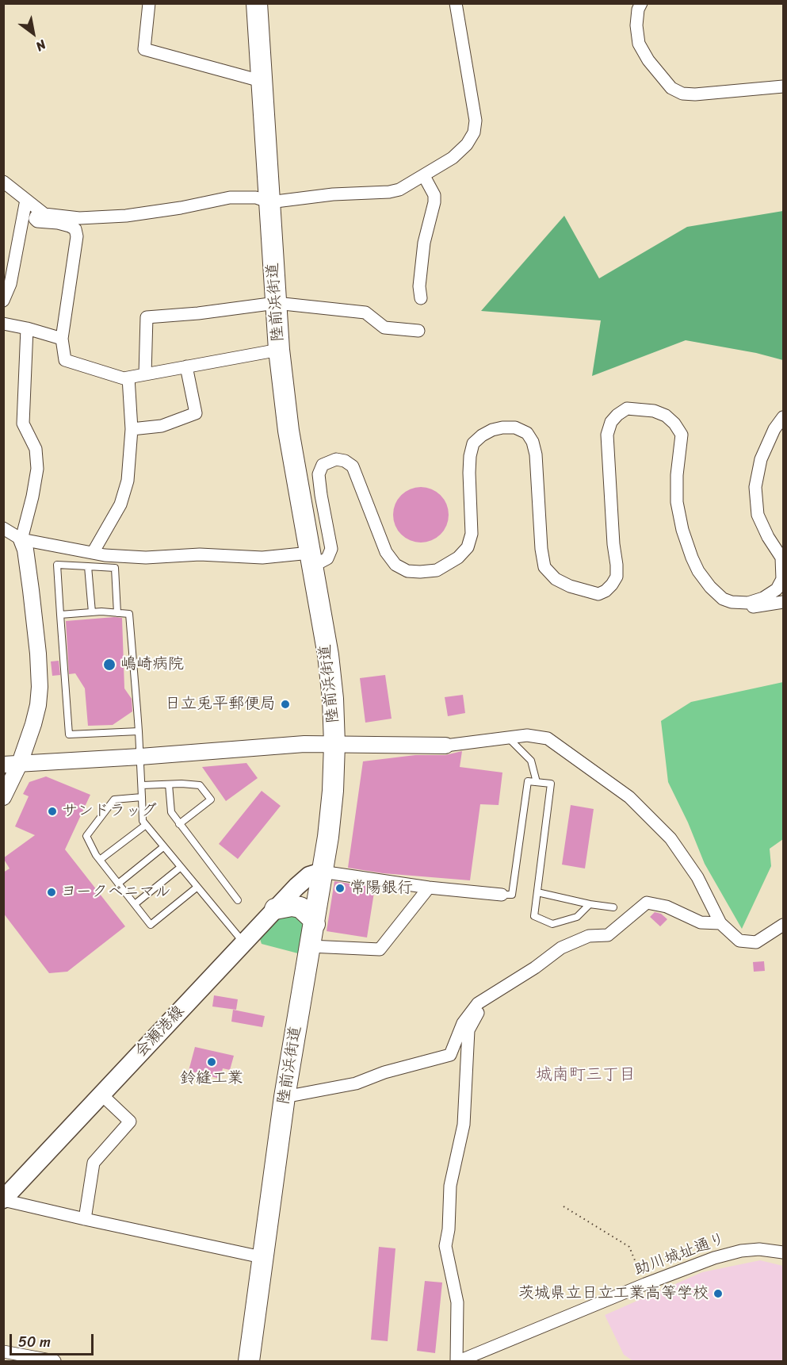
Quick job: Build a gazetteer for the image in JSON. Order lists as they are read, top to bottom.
{
  "streets": {
    "highway": ["陸前浜街道"],
    "main road": ["会瀬港線"],
    "street": ["助川城址通り"]
  },
  "crossings": [
    ["陸前浜街道", "会瀬港線"]
  ],
  "districts": ["城南町三丁目"],
  "places": [
    "嶋崎病院",
    "日立兎平郵便局",
    "サンドラッグ",
    "常陽銀行",
    "ヨークベニマル",
    "鈴縫工業",
    "茨城県立日立工業高等学校"
  ],
  "scale_bar": "50 m",
  "north": "bottom right"
}
